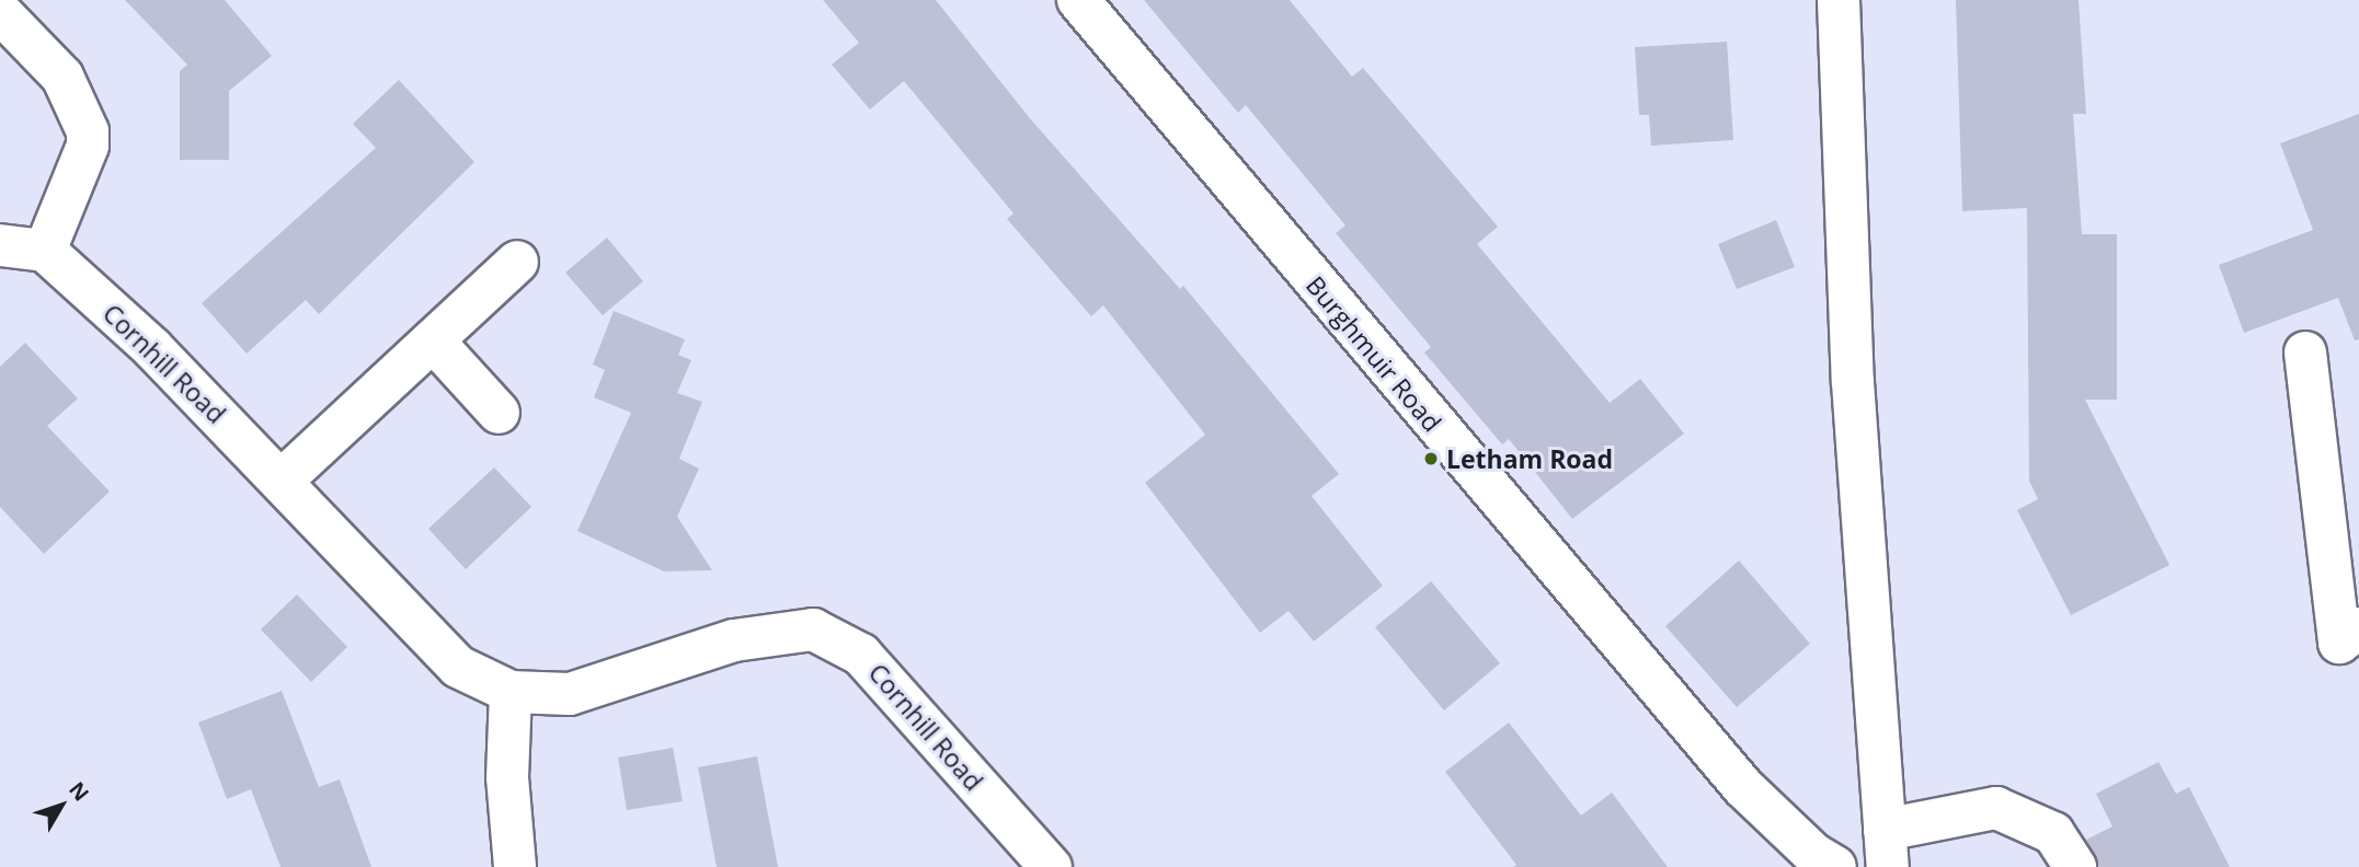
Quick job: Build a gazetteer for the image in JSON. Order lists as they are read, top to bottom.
{
  "streets": {
    "street": ["Burghmuir Road", "Cornhill Road"]
  },
  "places": ["Letham Road"],
  "north": "top right"
}
